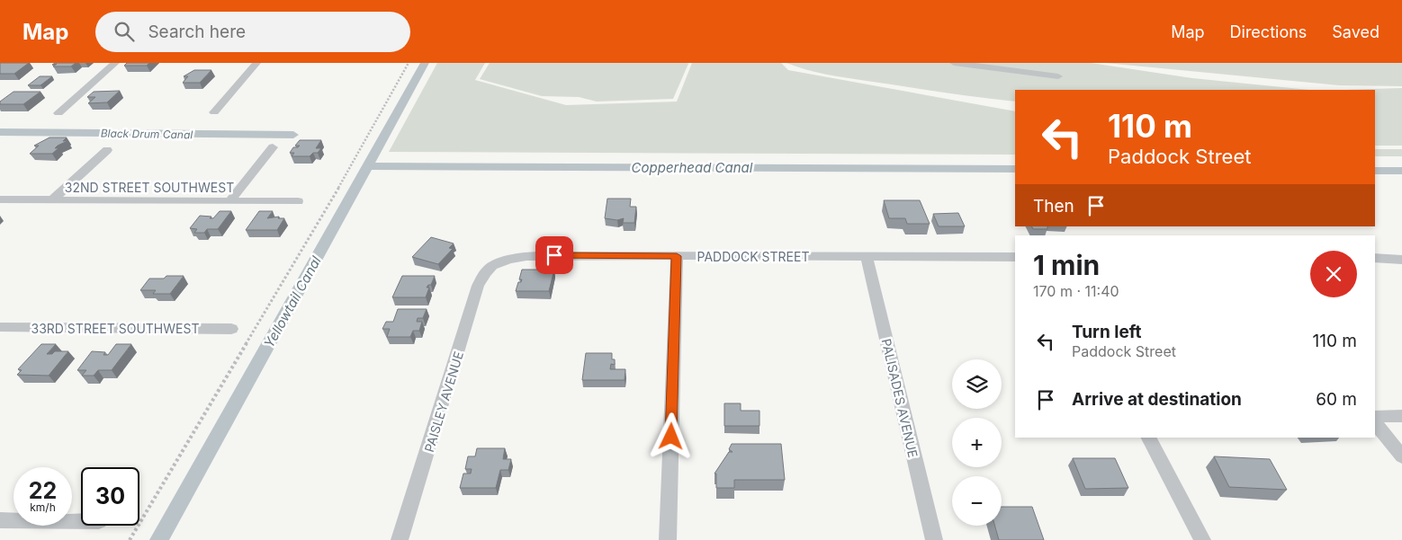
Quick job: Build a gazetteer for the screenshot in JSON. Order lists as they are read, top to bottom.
{
  "streets": {
    "street": [
      "32ND STREET SOUTHWEST",
      "PADDOCK STREET",
      "33RD STREET SOUTHWEST",
      "PALISADES AVENUE",
      "PAISLEY AVENUE"
    ]
  },
  "crossings": [
    ["PADDOCK STREET", "PALISADES AVENUE"],
    ["PADDOCK STREET", "PAISLEY AVENUE"]
  ],
  "water": ["Black Drum Canal", "Copperhead Canal", "Yellowtail Canal"],
  "page": {
    "header": "Map",
    "search": "Search here",
    "nav": ["Map", "Directions", "Saved"],
    "turn": ["110 m", "Paddock Street"],
    "then": "Then",
    "heading": ["1 min", "170 m · 11:40"],
    "list": [
      {
        "name": "Turn left",
        "note": "Paddock Street",
        "value": "110 m"
      },
      {
        "name": "Arrive at destination",
        "value": "60 m"
      }
    ],
    "map_buttons": ["+", "−"],
    "speed": "22 km/h",
    "limit": "30"
  }
}
